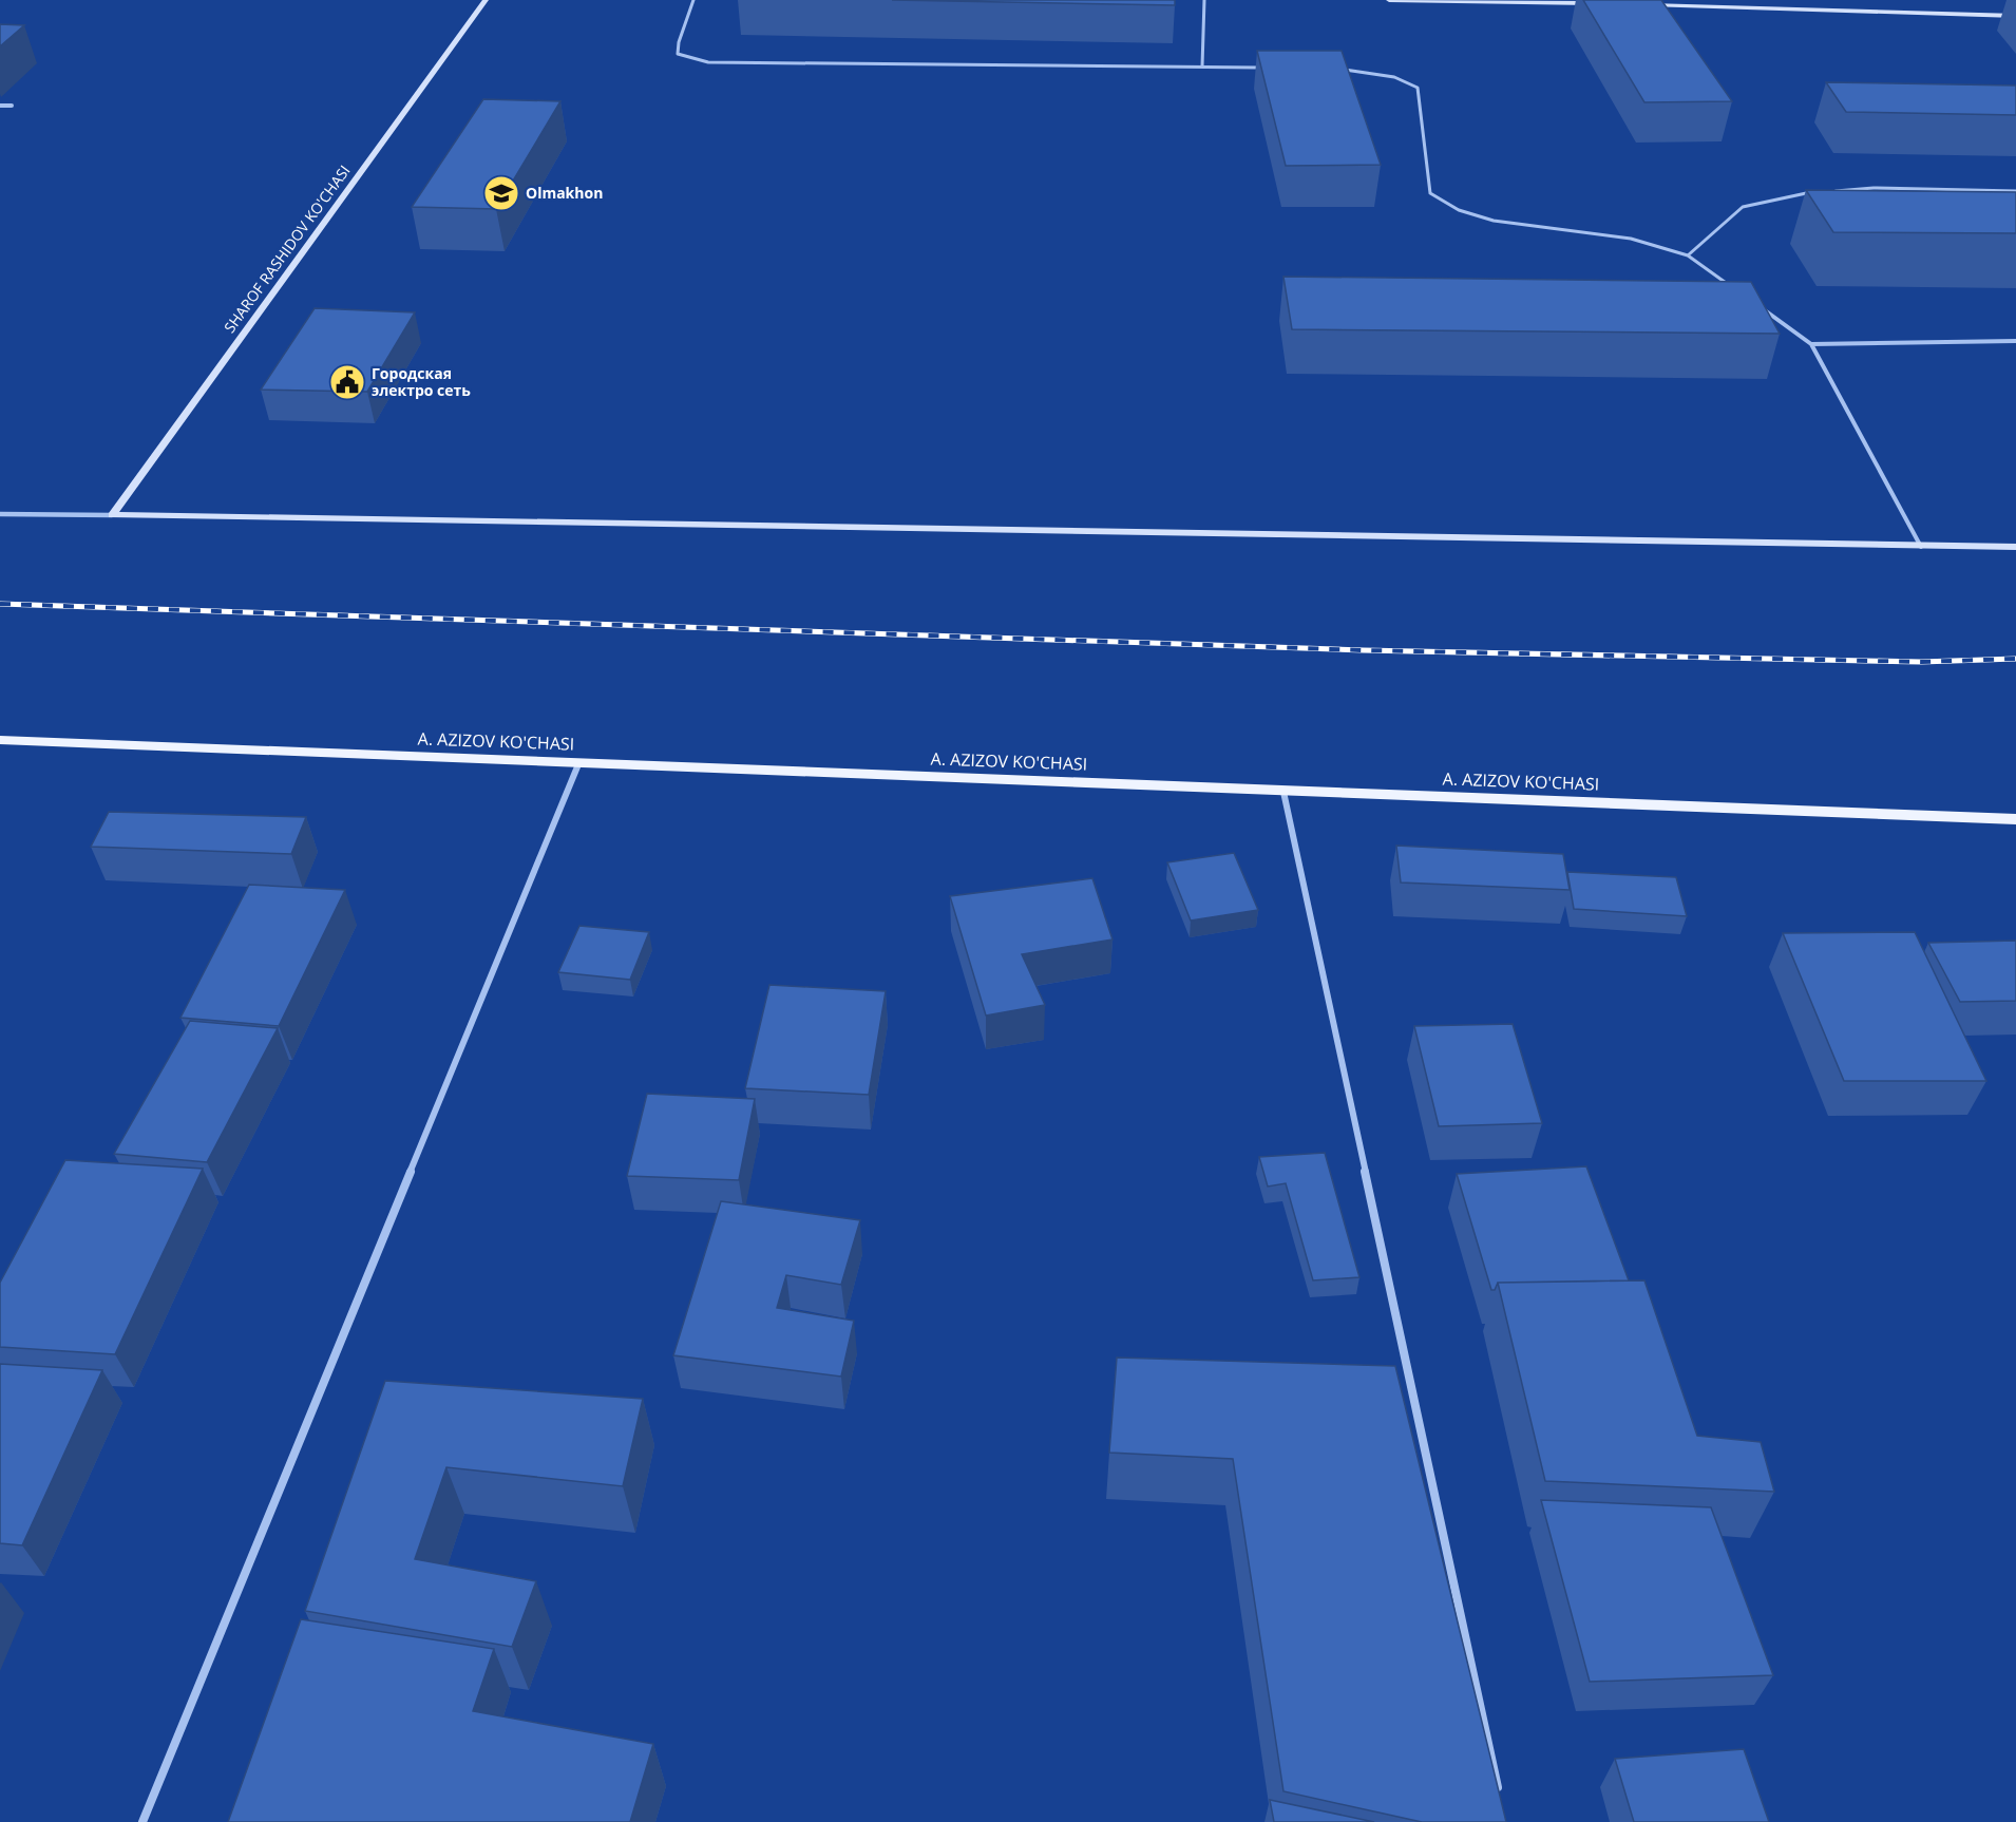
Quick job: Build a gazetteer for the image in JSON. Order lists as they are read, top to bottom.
{
  "streets": {
    "main road": ["A. AZIZOV KO'CHASI"],
    "street": ["SHAROF RASHIDOV KO'CHASI"]
  },
  "places": {
    "school or university": ["Olmakhon"],
    "public building": ["Городская электро сеть"]
  }
}
